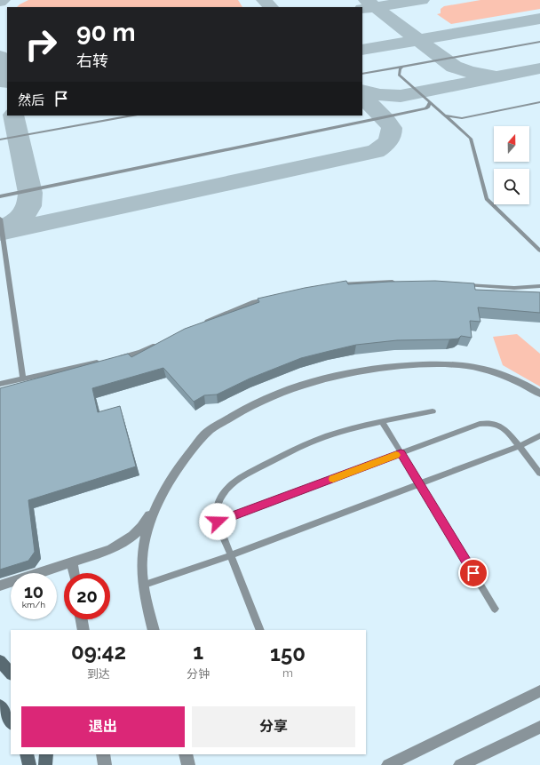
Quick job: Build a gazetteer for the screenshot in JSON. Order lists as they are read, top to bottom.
{
  "north": "top",
  "page": {
    "turn": ["90 m", "右转"],
    "then": "然后",
    "speed": "10 km/h",
    "limit": "20",
    "eta": [
      "09:42",
      "到达",
      "1",
      "分钟",
      "150",
      "m"
    ],
    "buttons": ["退出", "分享"]
  }
}
